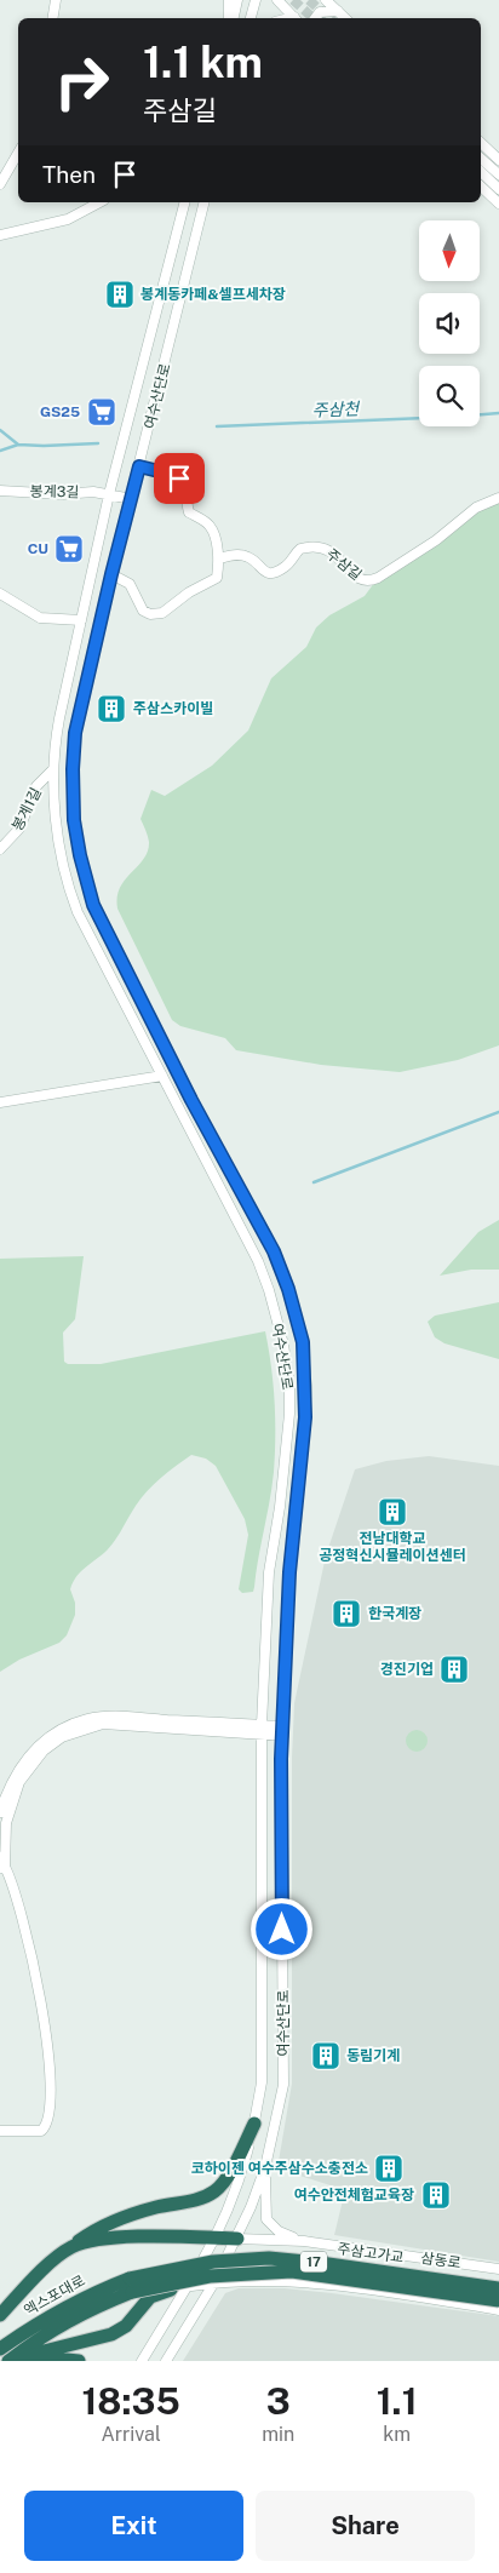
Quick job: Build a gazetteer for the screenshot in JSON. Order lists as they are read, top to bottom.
{
  "streets": {
    "highway": ["주삼고가교", "17", "엑스포대로"],
    "street": [
      "여수산단로",
      "봉계3길",
      "주삼길",
      "봉계1길",
      "삼동로"
    ]
  },
  "crossings": [
    ["여수산단로", "봉계3길"],
    ["여수산단로", "봉계1길"],
    ["여수산단로", "삼동로"],
    ["주삼고가교", "엑스포대로"]
  ],
  "water": ["주삼천"],
  "places": {
    "building": [
      "봉계동카페&셀프세차장",
      "주삼스카이빌",
      "전남대학교 공정혁신시뮬레이션센터",
      "한국계장",
      "경진기업",
      "동림기계",
      "코하이젠 여수주삼수소충전소",
      "여수안전체험교육장"
    ],
    "supermarket": ["GS25", "CU"]
  },
  "north": "bottom",
  "page": {
    "turn": ["1.1 km", "주삼길"],
    "then": "Then",
    "eta": [
      "18:35",
      "Arrival",
      "3",
      "min",
      "1.1",
      "km"
    ],
    "buttons": ["Exit", "Share"]
  }
}
